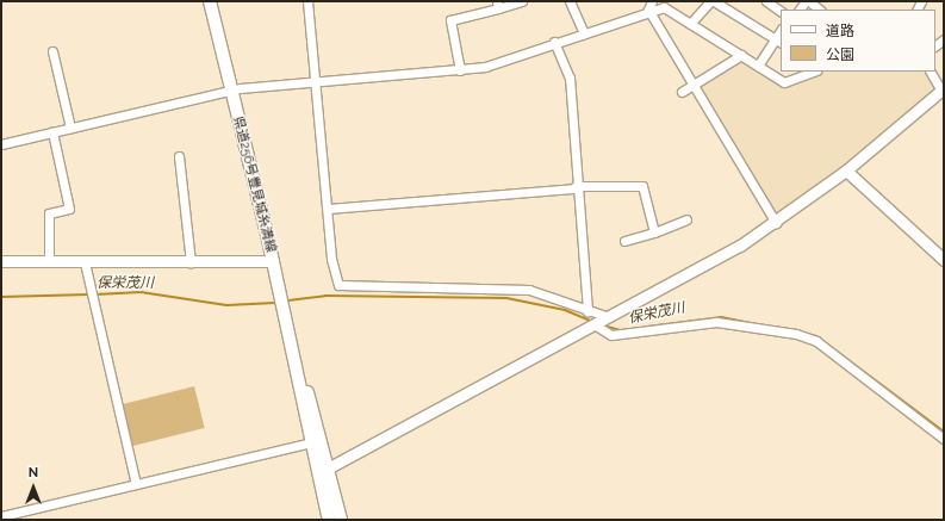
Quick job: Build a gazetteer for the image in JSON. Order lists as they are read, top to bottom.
{
  "streets": {
    "main road": ["県道256号豊見城糸満線"]
  },
  "water": ["保栄茂川"],
  "legend": ["道路", "公園"],
  "north": "top"
}
